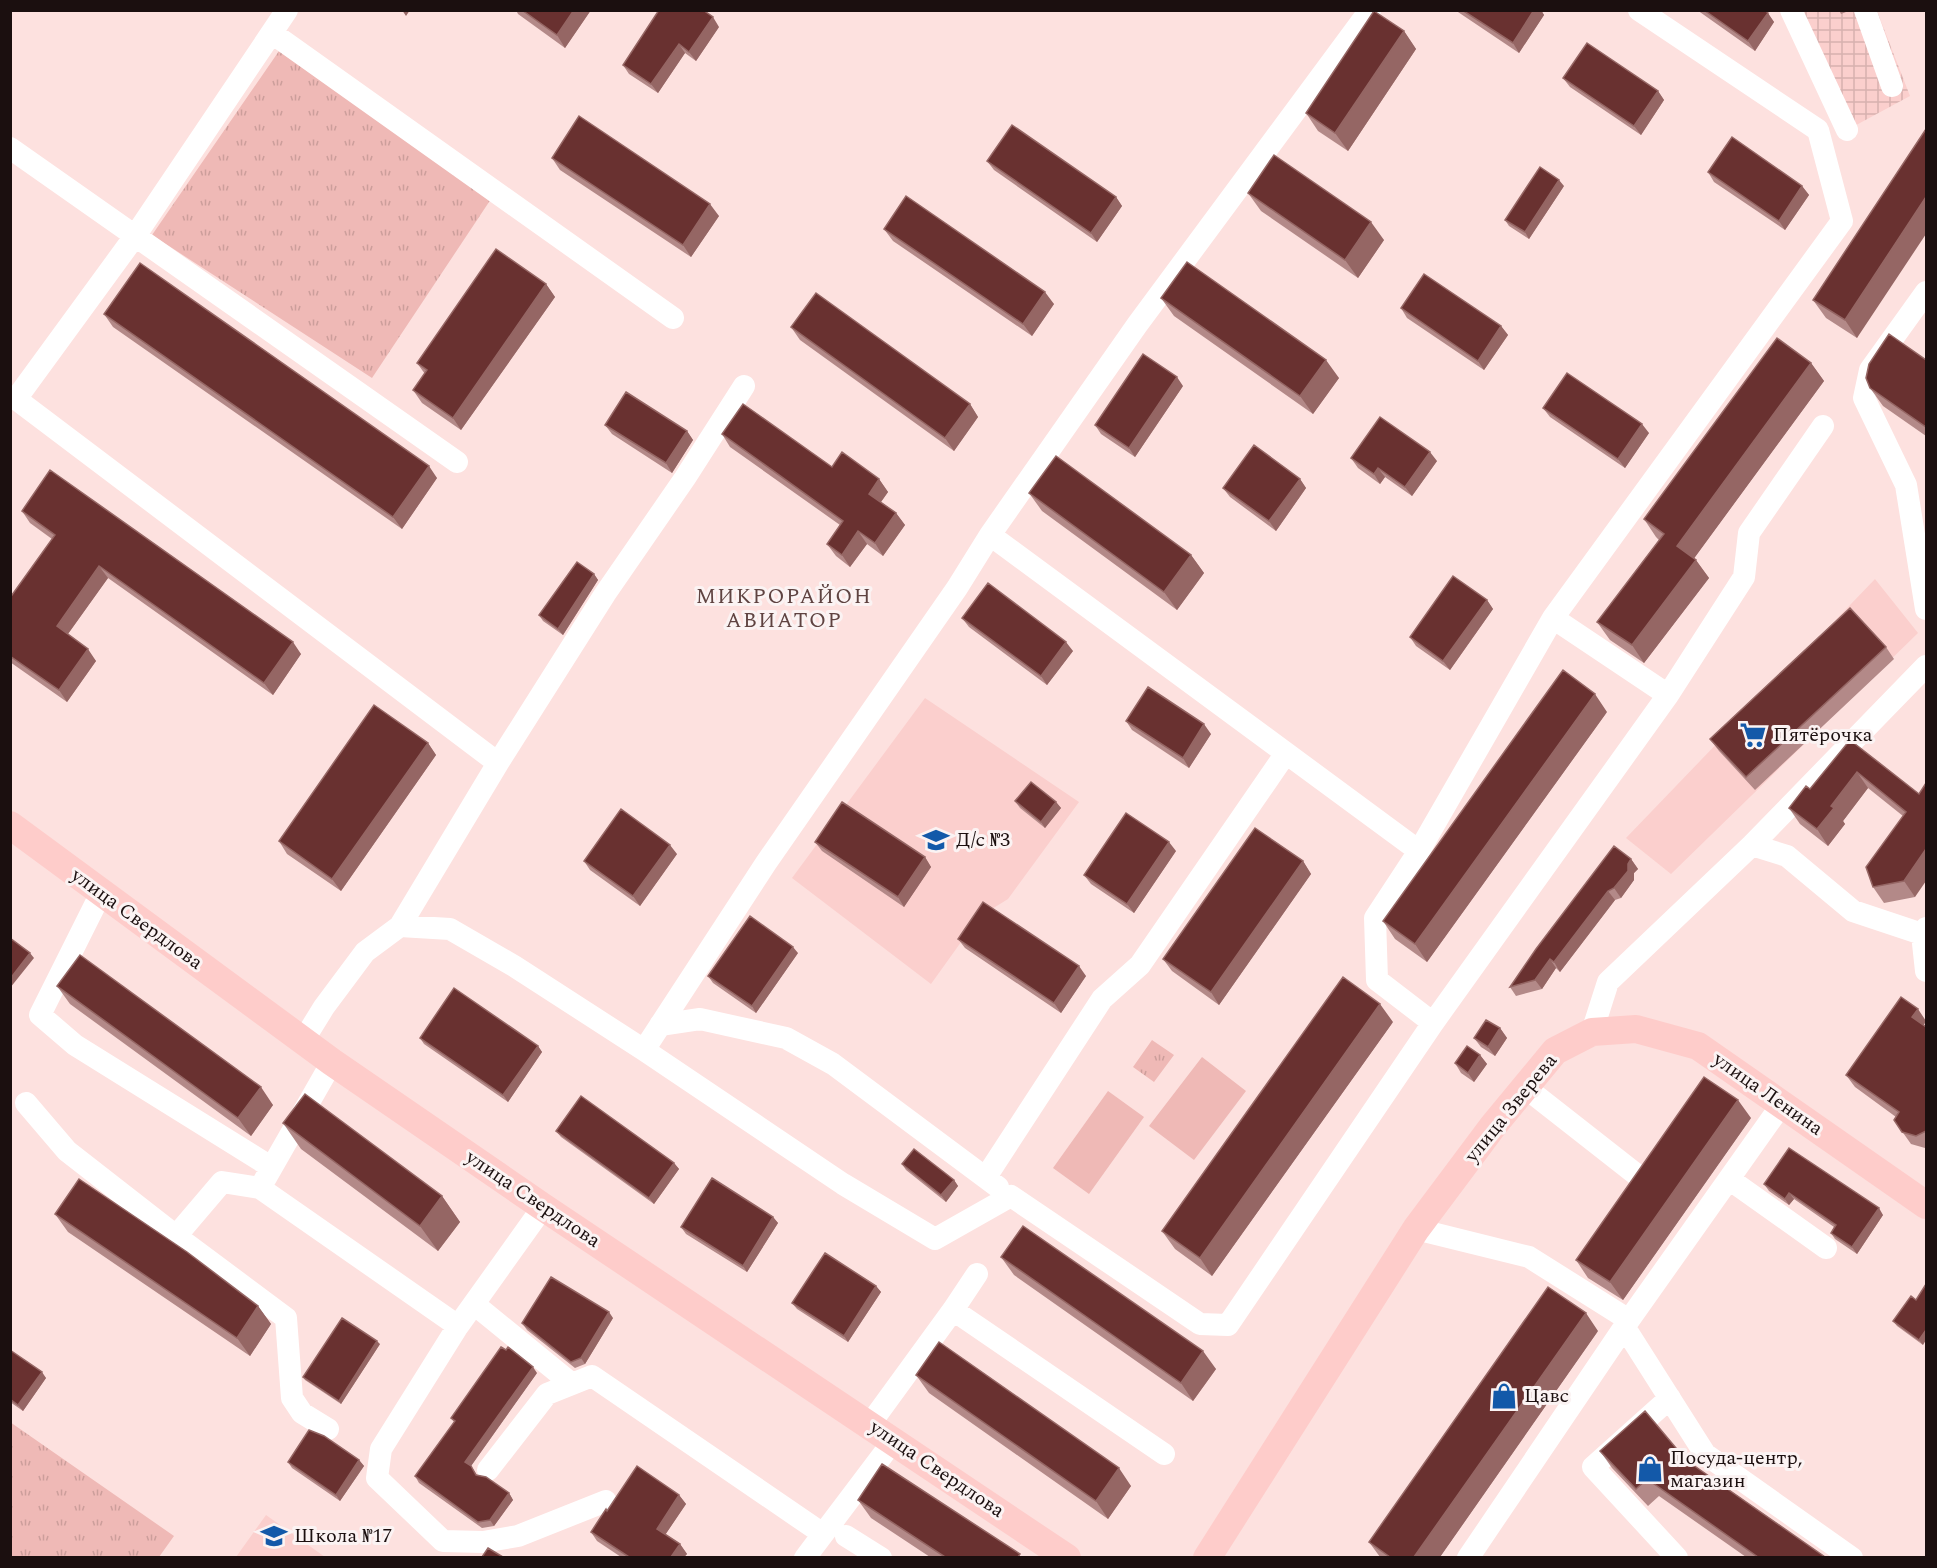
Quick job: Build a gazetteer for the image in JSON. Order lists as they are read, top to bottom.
{
  "streets": {
    "main road": ["улица Свердлова", "улица Ленина", "улица Зверева"]
  },
  "crossings": [
    ["улица Ленина", "улица Зверева"]
  ],
  "districts": ["МИКРОРАЙОН АВИАТОР"],
  "places": {
    "supermarket": ["Пятёрочка"],
    "school or university": ["Д/с №3", "Школа №17"],
    "shop": ["Цавс", "Посуда-центр, магазин"]
  }
}
